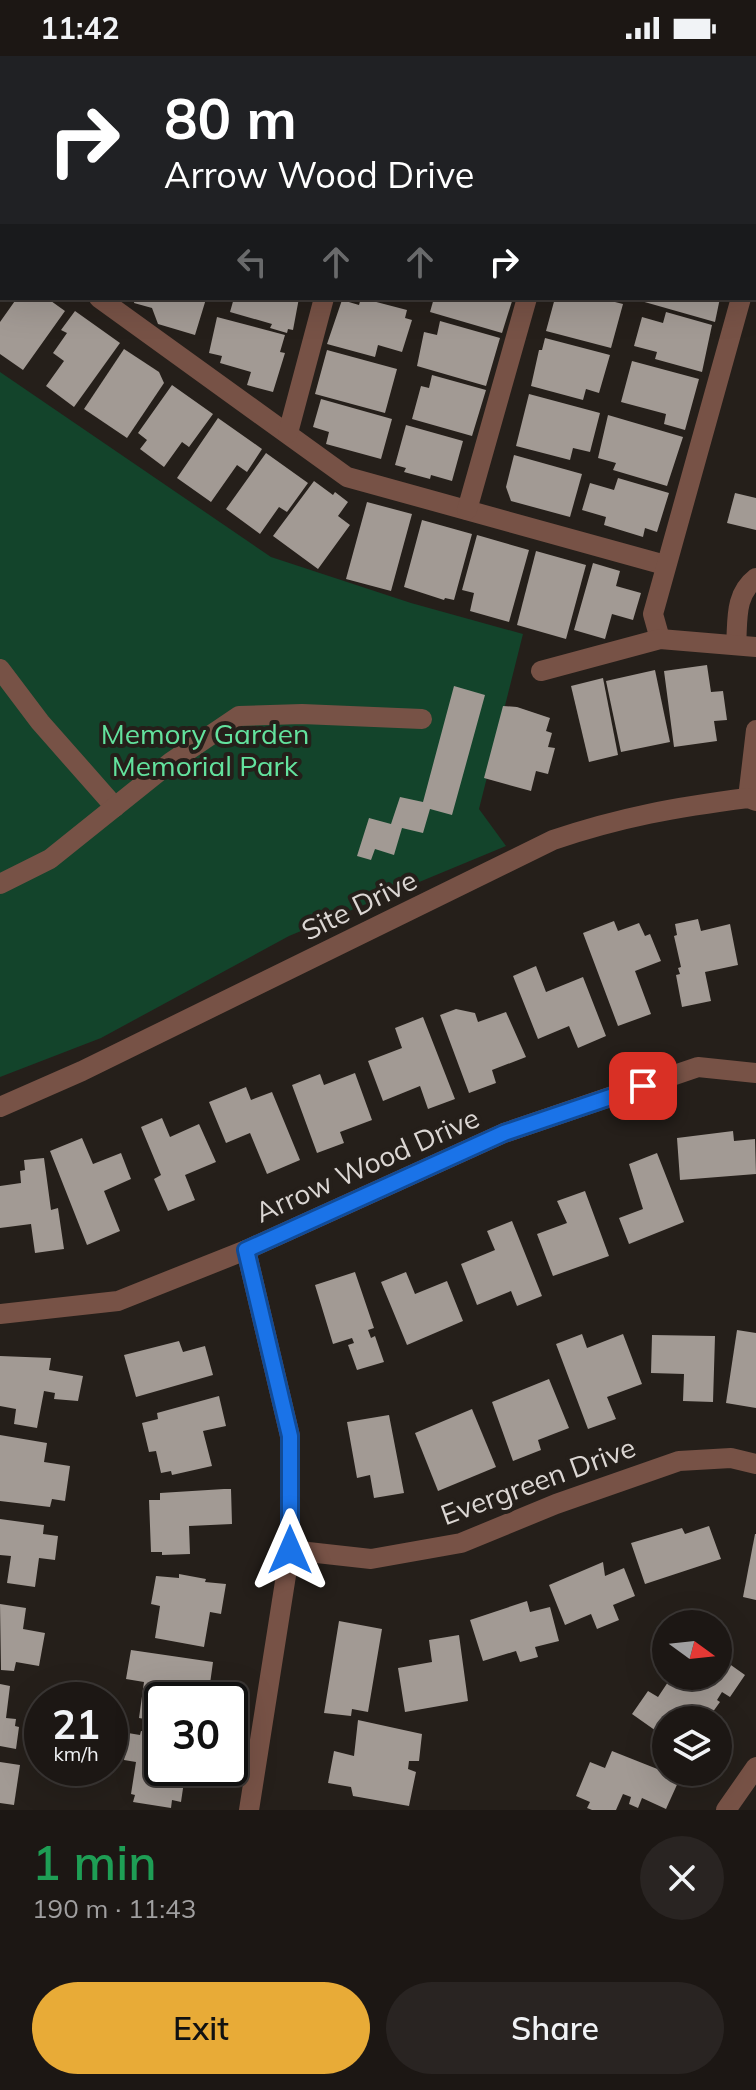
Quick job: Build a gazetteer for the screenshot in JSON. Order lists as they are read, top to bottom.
{
  "streets": {
    "street": ["Site Drive", "Arrow Wood Drive", "Evergreen Drive"]
  },
  "parks": ["Memory Garden Memorial Park"],
  "north": "right",
  "page": {
    "status": "11:42",
    "turn": ["80 m", "Arrow Wood Drive"],
    "speed": "21 km/h",
    "limit": "30",
    "heading": ["1 min", "190 m · 11:43"],
    "buttons": ["Exit", "Share"]
  }
}
